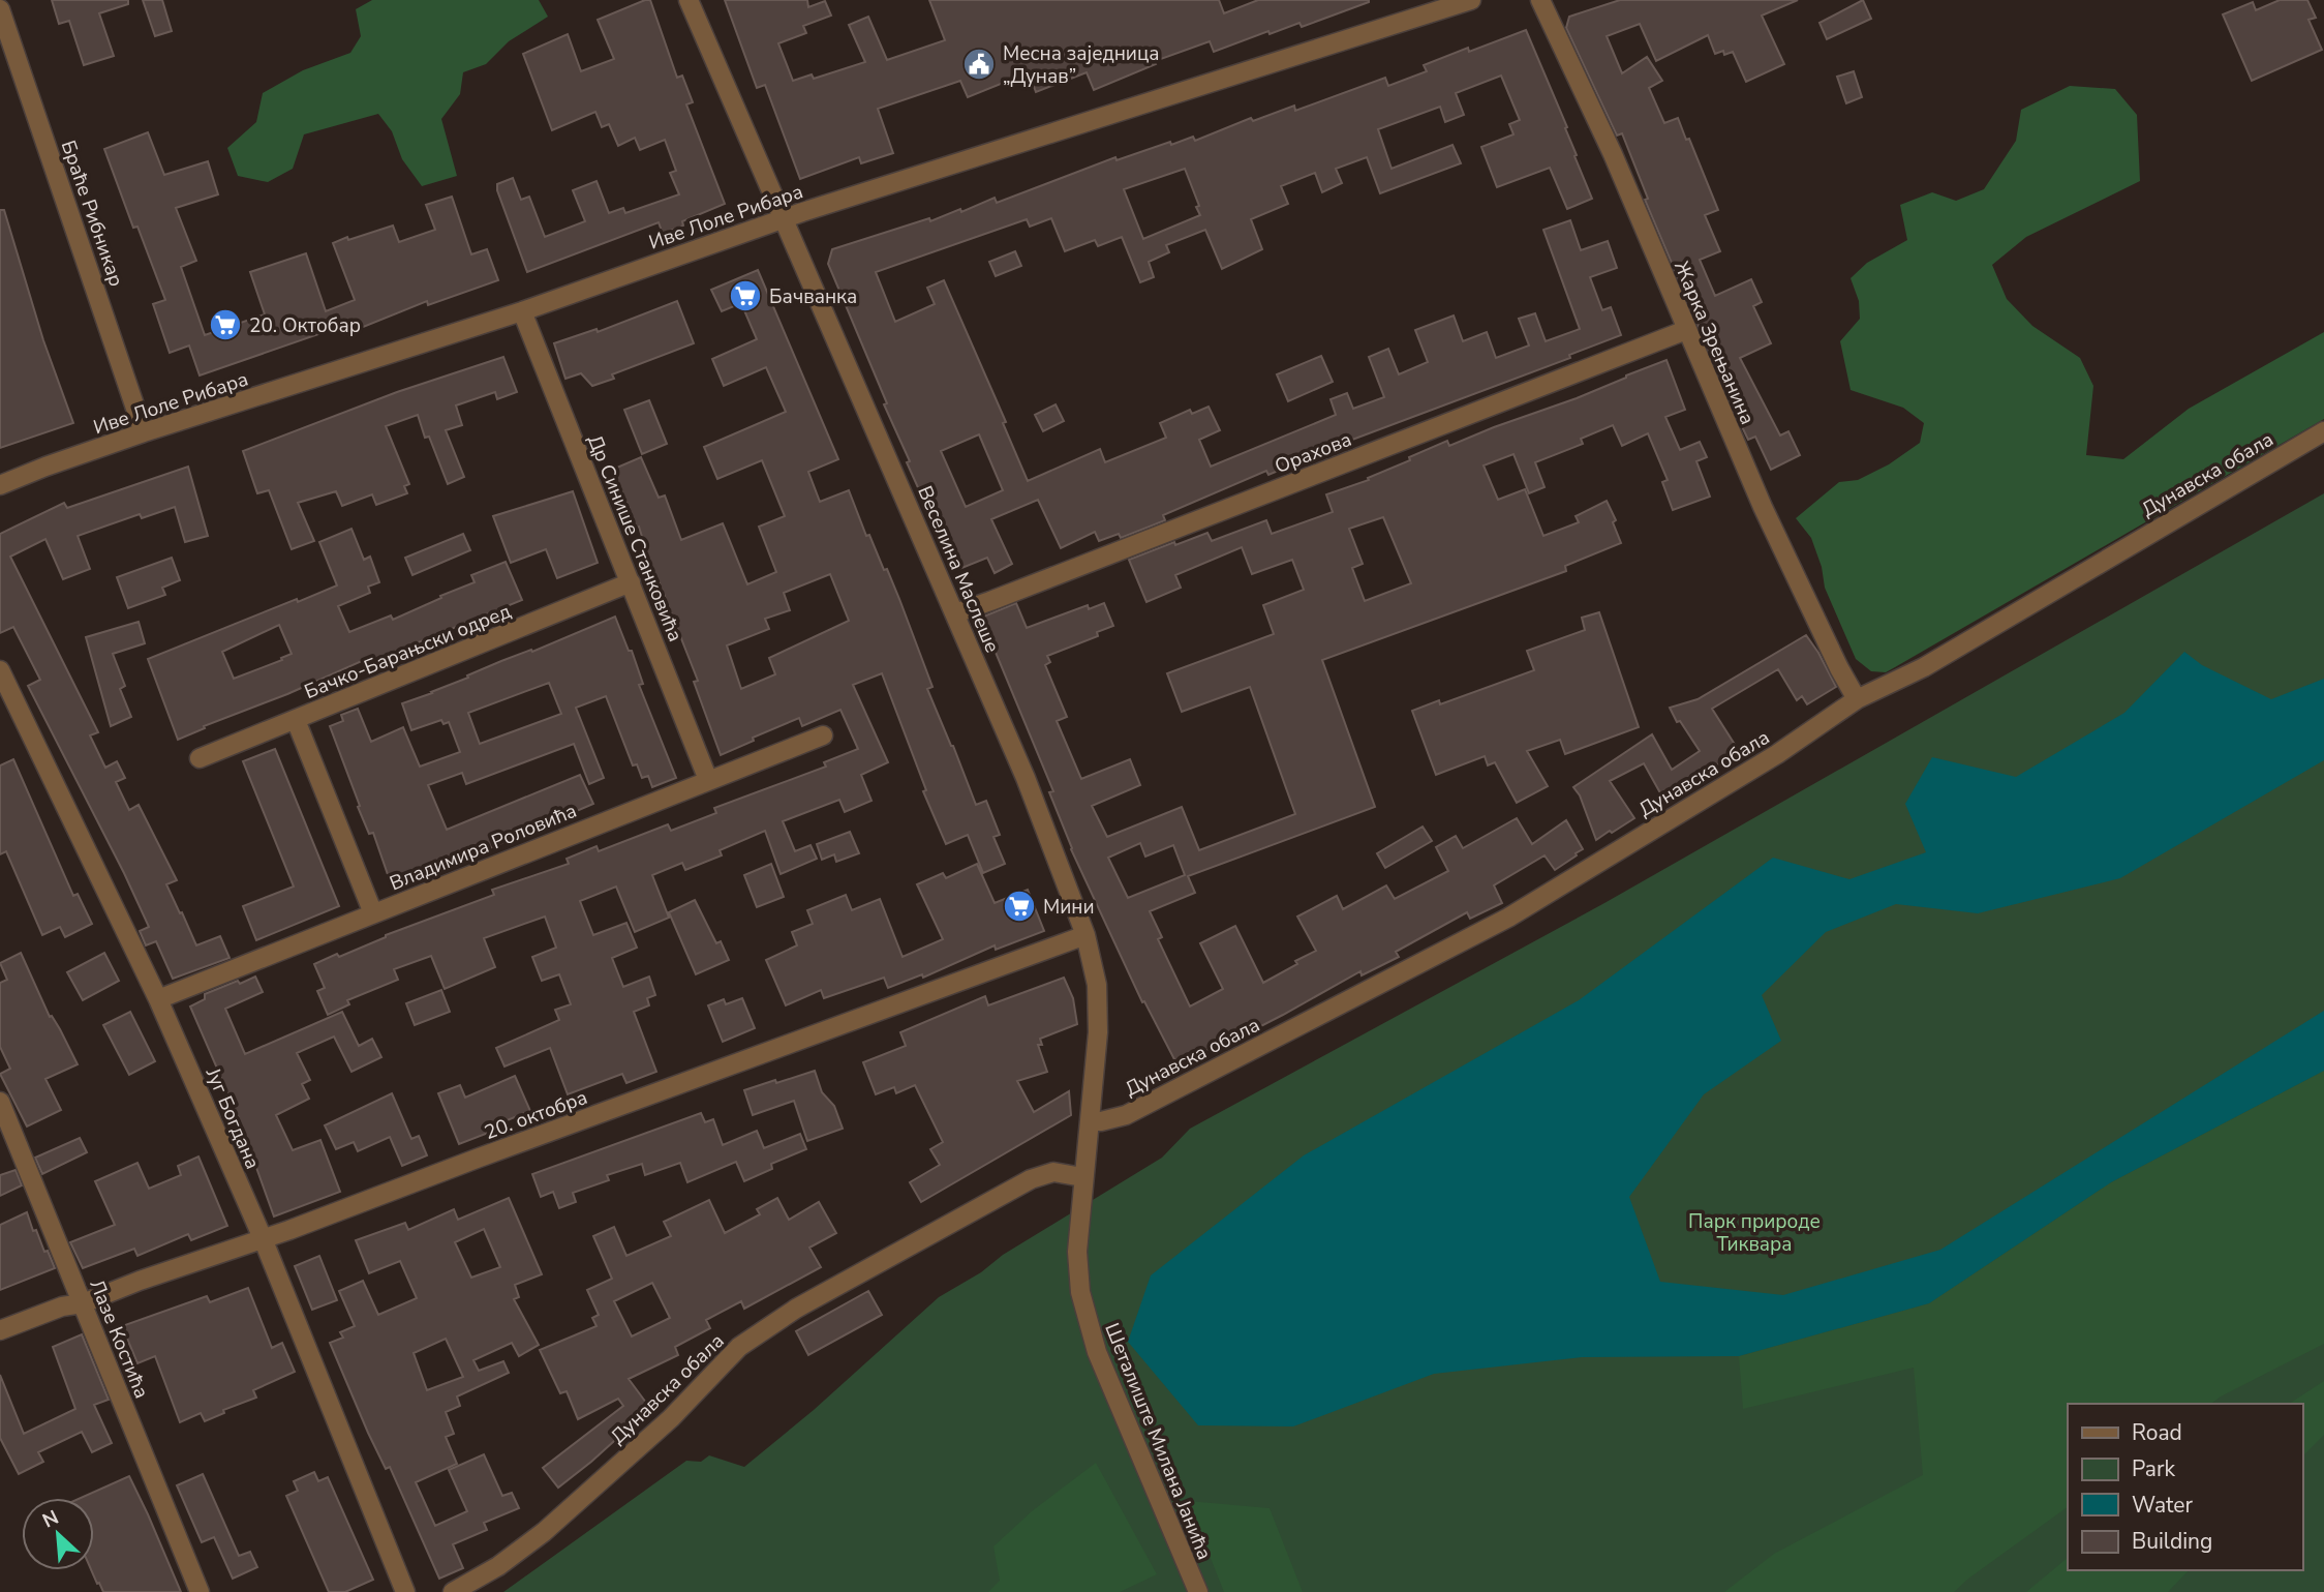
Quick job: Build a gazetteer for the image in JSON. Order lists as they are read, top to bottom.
{
  "streets": {
    "street": [
      "Браће Рибникар",
      "Иве Лоле Рибара",
      "Жарка Зрењанина",
      "Орахова",
      "Дунавска обала",
      "Др Синише Станковића",
      "Веселина Маслеше",
      "Бачко-Барањски одред",
      "Владимира Роловића",
      "20. октобра",
      "Југ Богдана",
      "Лазе Костића",
      "Шеталиште Милана Јанића"
    ]
  },
  "crossings": [
    ["Браће Рибникар", "Иве Лоле Рибара"],
    ["Иве Лоле Рибара", "Др Синише Станковића"],
    ["Иве Лоле Рибара", "Веселина Маслеше"],
    ["Жарка Зрењанина", "Орахова"],
    ["Жарка Зрењанина", "Дунавска обала"],
    ["Орахова", "Веселина Маслеше"],
    ["Дунавска обала", "Веселина Маслеше"],
    ["Дунавска обала", "Шеталиште Милана Јанића"],
    ["Др Синише Станковића", "Бачко-Барањски одред"],
    ["Др Синише Станковића", "Владимира Роловића"],
    ["Веселина Маслеше", "20. октобра"],
    ["Веселина Маслеше", "Шеталиште Милана Јанића"],
    ["Владимира Роловића", "Југ Богдана"],
    ["20. октобра", "Југ Богдана"],
    ["20. октобра", "Лазе Костића"]
  ],
  "parks": ["Парк природе Тиквара"],
  "places": {
    "public building": ["Месна заједница „Дунав”"],
    "supermarket": ["Бачванка", "20. Октобар", "Мини"]
  },
  "legend": [
    "Road",
    "Park",
    "Water",
    "Building"
  ],
  "north": "top left"
}
